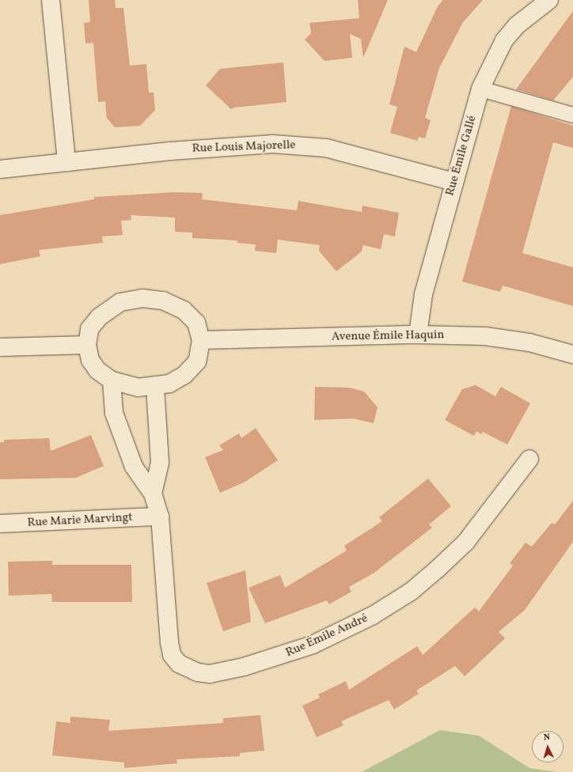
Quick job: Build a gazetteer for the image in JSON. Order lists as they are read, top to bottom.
{
  "streets": {
    "street": [
      "Rue Louis Majorelle",
      "Rue Émile Gallé",
      "Avenue Émile Haquin",
      "Rue Marie Marvingt",
      "Rue Émile André"
    ]
  },
  "crossings": [
    ["Rue Louis Majorelle", "Rue Émile Gallé"],
    ["Rue Émile Gallé", "Avenue Émile Haquin"],
    ["Avenue Émile Haquin", "Rue Émile André"],
    ["Rue Marie Marvingt", "Rue Émile André"]
  ],
  "north": "top"
}
